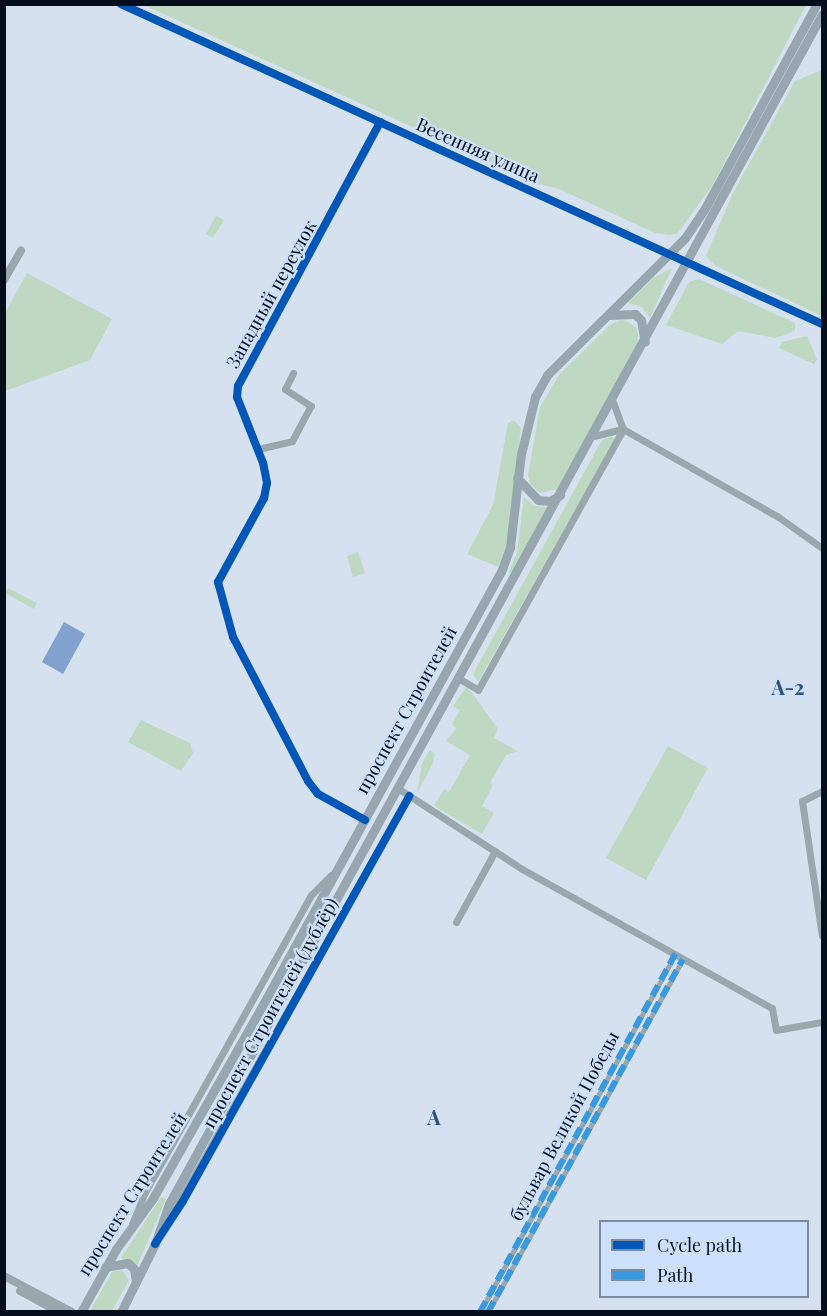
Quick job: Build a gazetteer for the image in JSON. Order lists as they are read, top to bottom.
{
  "streets": {
    "main road": ["проспект Строителей"],
    "street": [
      "Весенняя улица",
      "Западный переулок",
      "проспект Строителей (дублёр)",
      "бульвар Великой Победы"
    ]
  },
  "crossings": [
    ["Весенняя улица", "Западный переулок"],
    ["Весенняя улица", "проспект Строителей"],
    ["Западный переулок", "проспект Строителей"],
    ["проспект Строителей", "проспект Строителей (дублёр)"]
  ],
  "districts": ["А-2", "А"],
  "legend": ["Cycle path", "Path"]
}
